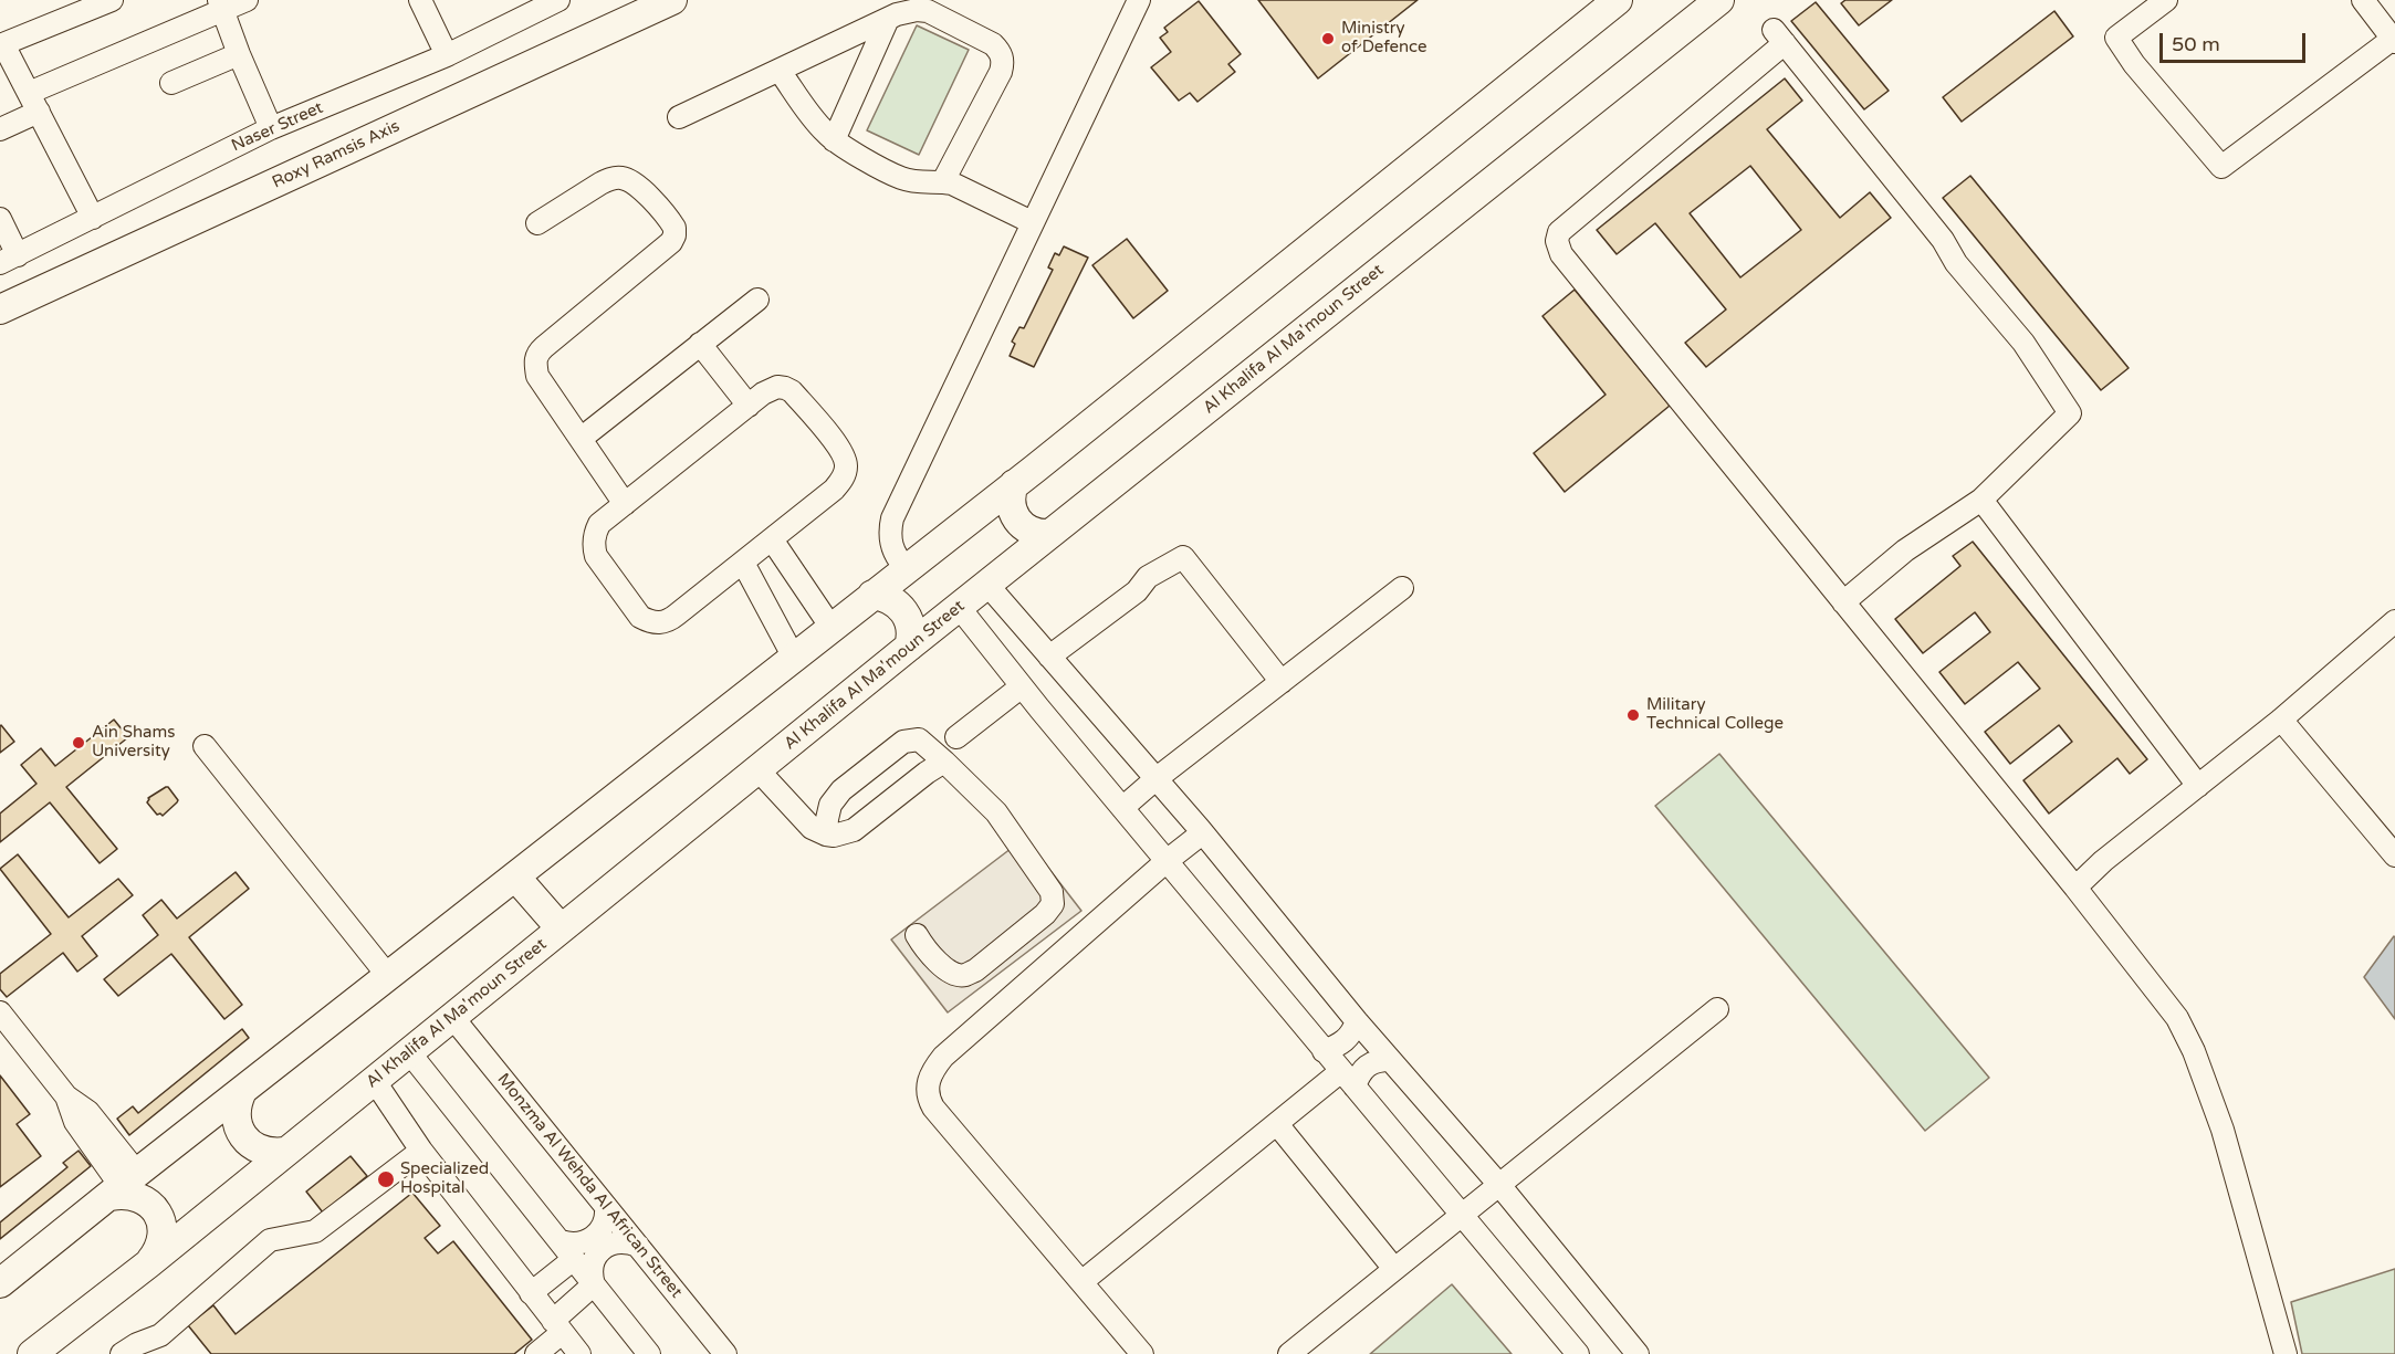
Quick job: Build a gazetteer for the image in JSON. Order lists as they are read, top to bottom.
{
  "streets": {
    "main road": ["Roxy Ramsis Axis", "Al Khalifa Al Ma'moun Street"],
    "street": ["Naser Street", "Monzma Al Wehda Al African Street"]
  },
  "crossings": [
    ["Al Khalifa Al Ma'moun Street", "Monzma Al Wehda Al African Street"]
  ],
  "places": [
    "Ministry of Defence",
    "Military Technical College",
    "Ain Shams University",
    "Specialized Hospital"
  ],
  "scale_bar": "50 m"
}
